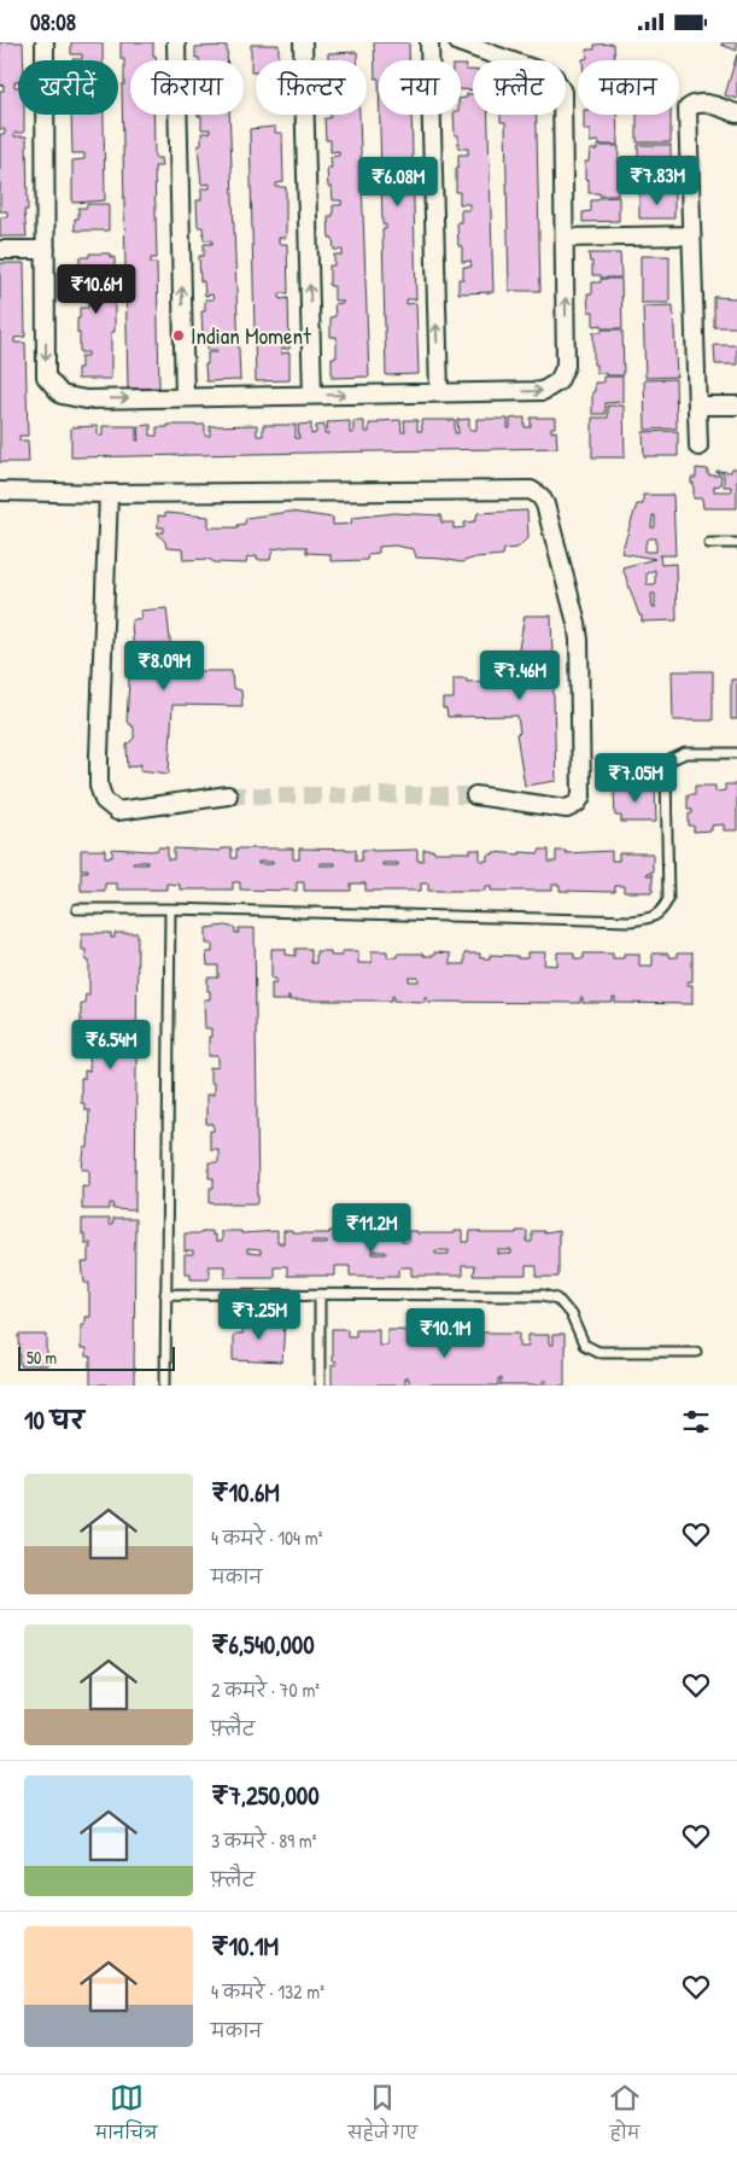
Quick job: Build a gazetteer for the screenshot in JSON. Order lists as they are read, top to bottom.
{
  "places": ["Indian Moment"],
  "scale_bar": "50 m",
  "page": {
    "status": "08:08",
    "chip": [
      "खरीदें",
      "किराया",
      "फ़िल्टर",
      "नया",
      "फ़्लैट",
      "मकान"
    ],
    "price": [
      "₹7.83M",
      "₹6.08M",
      "₹10.6M",
      "₹8.09M",
      "₹7.46M",
      "₹7.05M",
      "₹6.54M",
      "₹11.2M",
      "₹7.25M",
      "₹10.1M"
    ],
    "scale": "50 m",
    "heading": "10 घर",
    "list": [
      {
        "name": "₹10.6M",
        "note": "4 कमरे · 104 m² · मकान"
      },
      {
        "name": "₹6,540,000",
        "note": "2 कमरे · 70 m² · फ़्लैट"
      },
      {
        "name": "₹7,250,000",
        "note": "3 कमरे · 89 m² · फ़्लैट"
      },
      {
        "name": "₹10.1M",
        "note": "4 कमरे · 132 m² · मकान"
      }
    ],
    "tabs": ["मानचित्र", "सहेजे गए", "होम"]
  }
}
